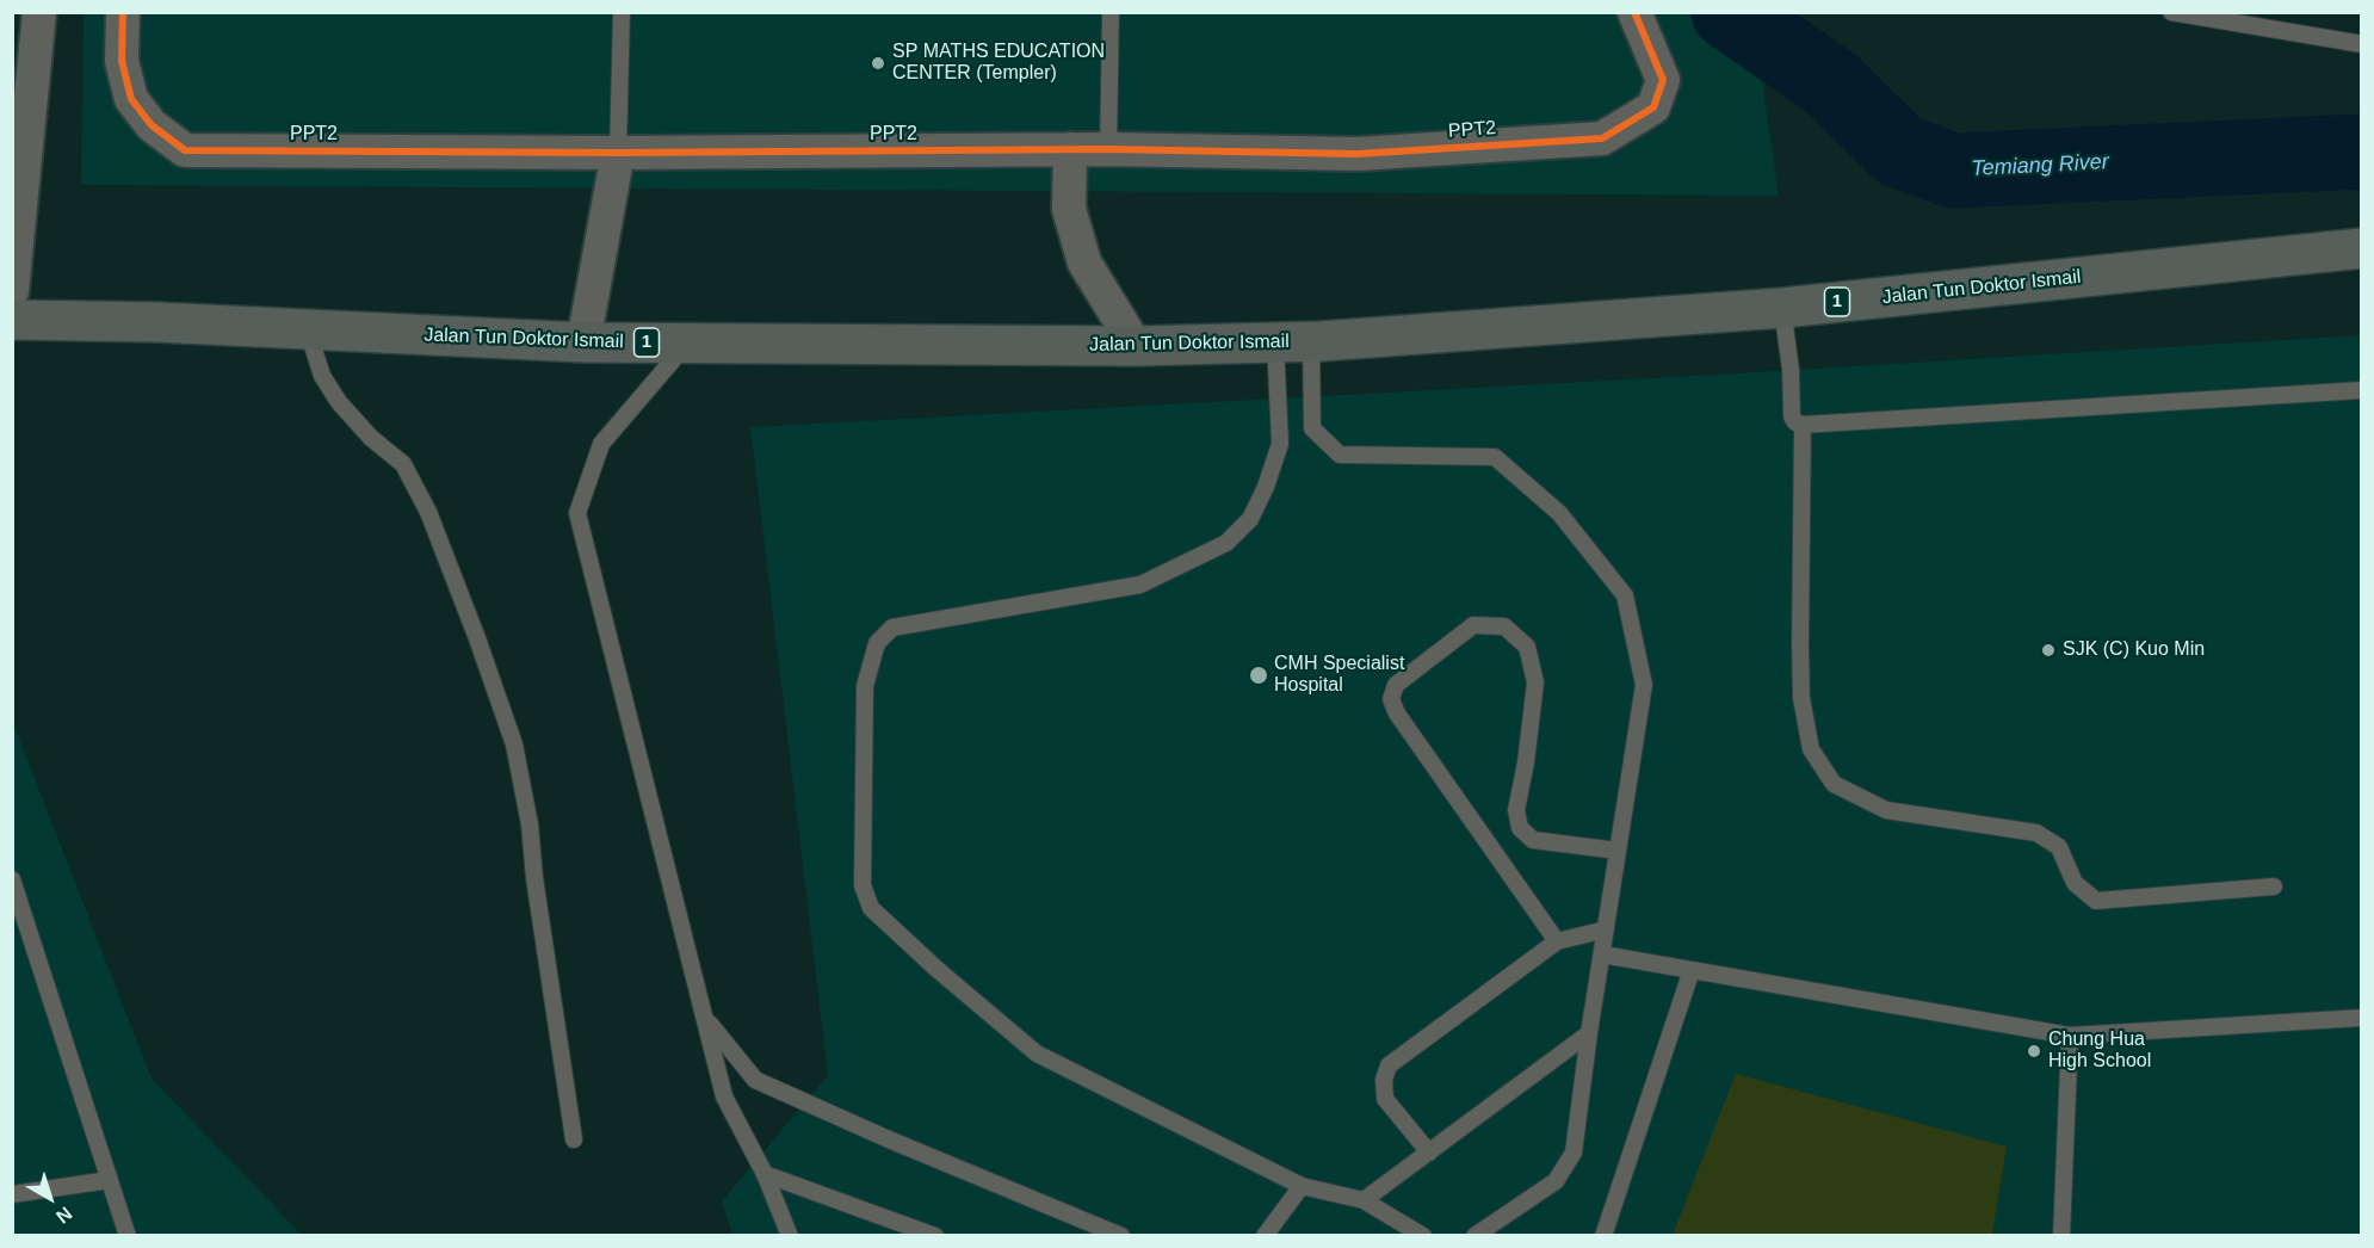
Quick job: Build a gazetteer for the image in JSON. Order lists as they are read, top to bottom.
{
  "streets": {
    "highway": ["Jalan Tun Doktor Ismail", "1"],
    "street": ["PPT2"]
  },
  "water": ["Temiang River"],
  "places": [
    "SP MATHS EDUCATION CENTER (Templer)",
    "SJK (C) Kuo Min",
    "CMH Specialist Hospital",
    "Chung Hua High School"
  ],
  "north": "bottom right"
}
